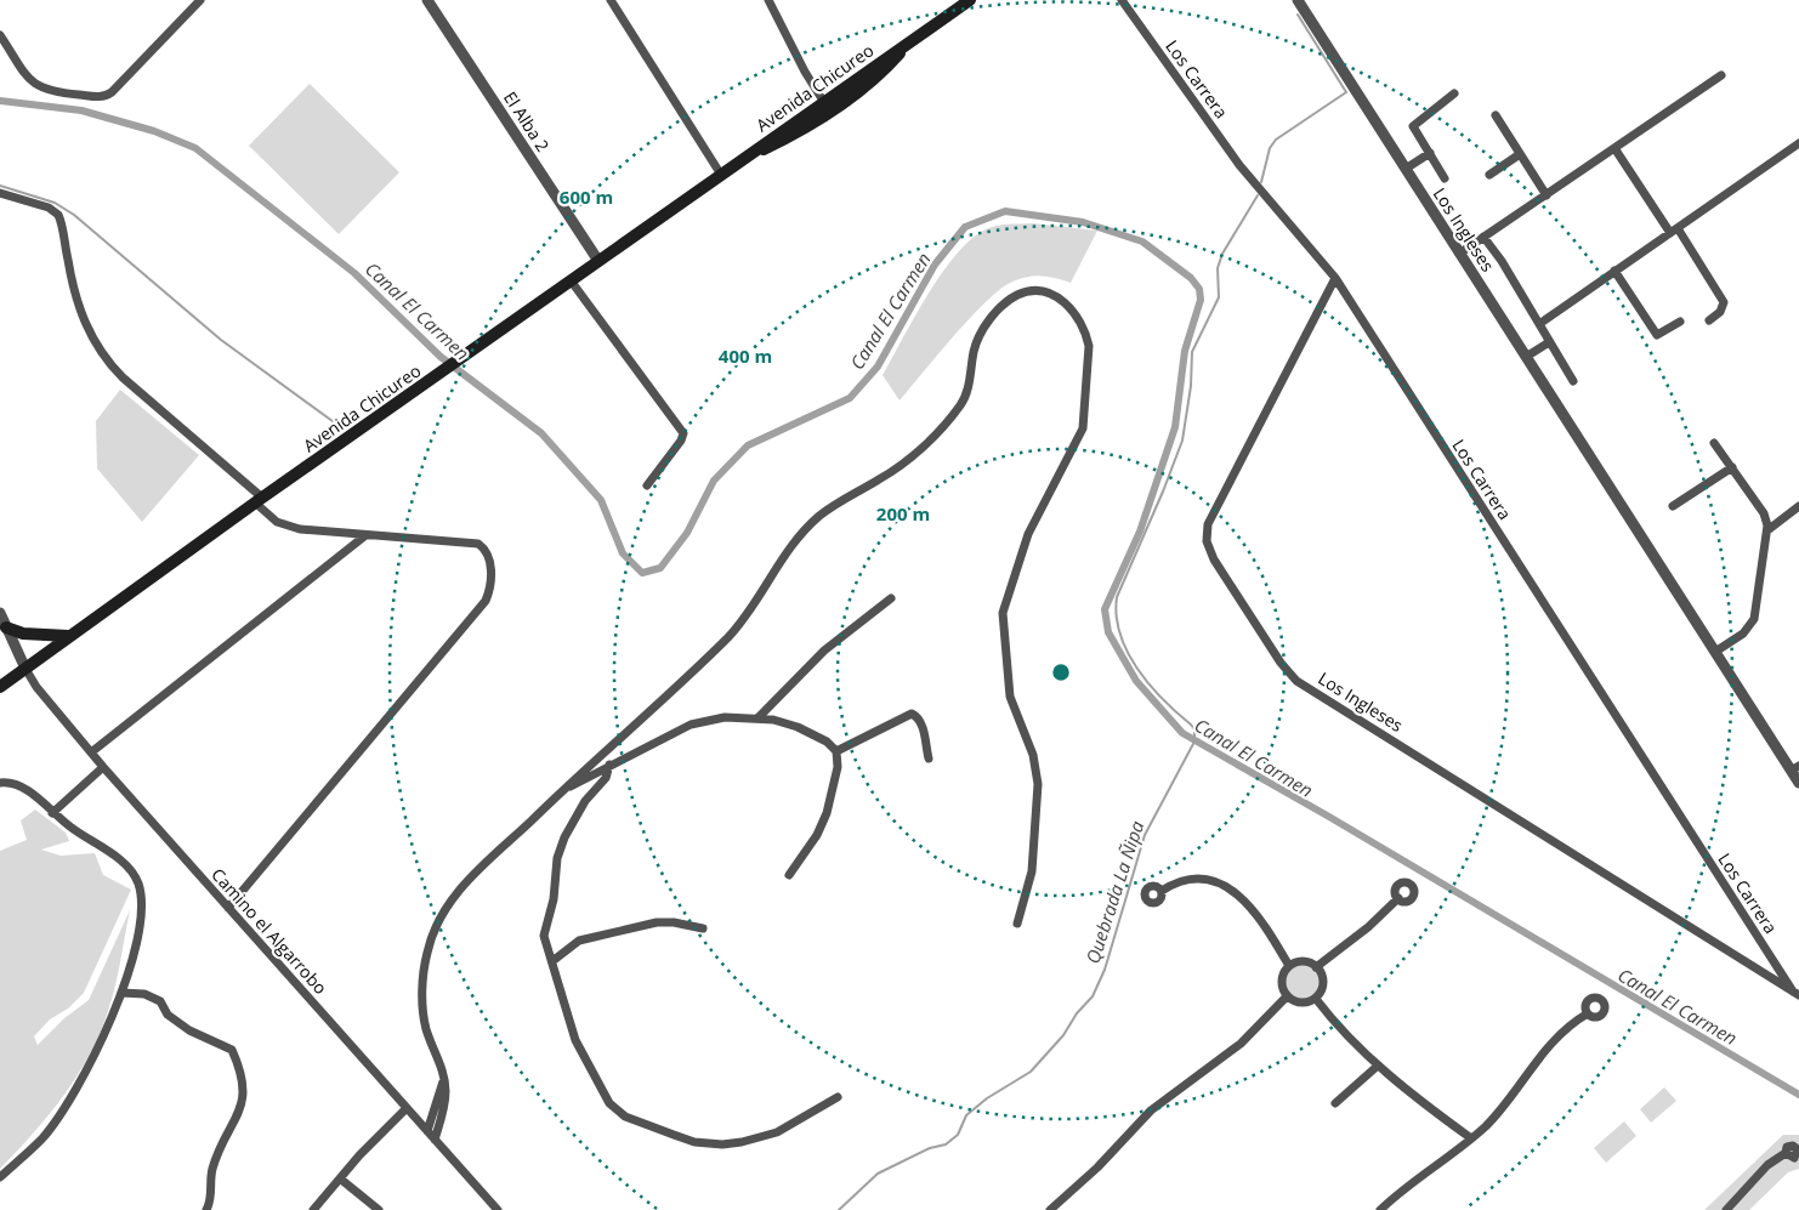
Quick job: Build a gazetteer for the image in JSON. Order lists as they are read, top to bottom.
{
  "streets": {
    "main road": ["Avenida Chicureo"],
    "street": [
      "Los Carrera",
      "El Alba 2",
      "Los Ingleses",
      "Camino el Algarrobo"
    ]
  },
  "crossings": [
    ["Los Carrera", "Los Ingleses"],
    ["Avenida Chicureo", "El Alba 2"],
    ["Avenida Chicureo", "Camino el Algarrobo"]
  ],
  "water": ["Canal El Carmen", "Quebrada La Ñipa"],
  "rings": ["600 m", "400 m", "200 m"]
}
